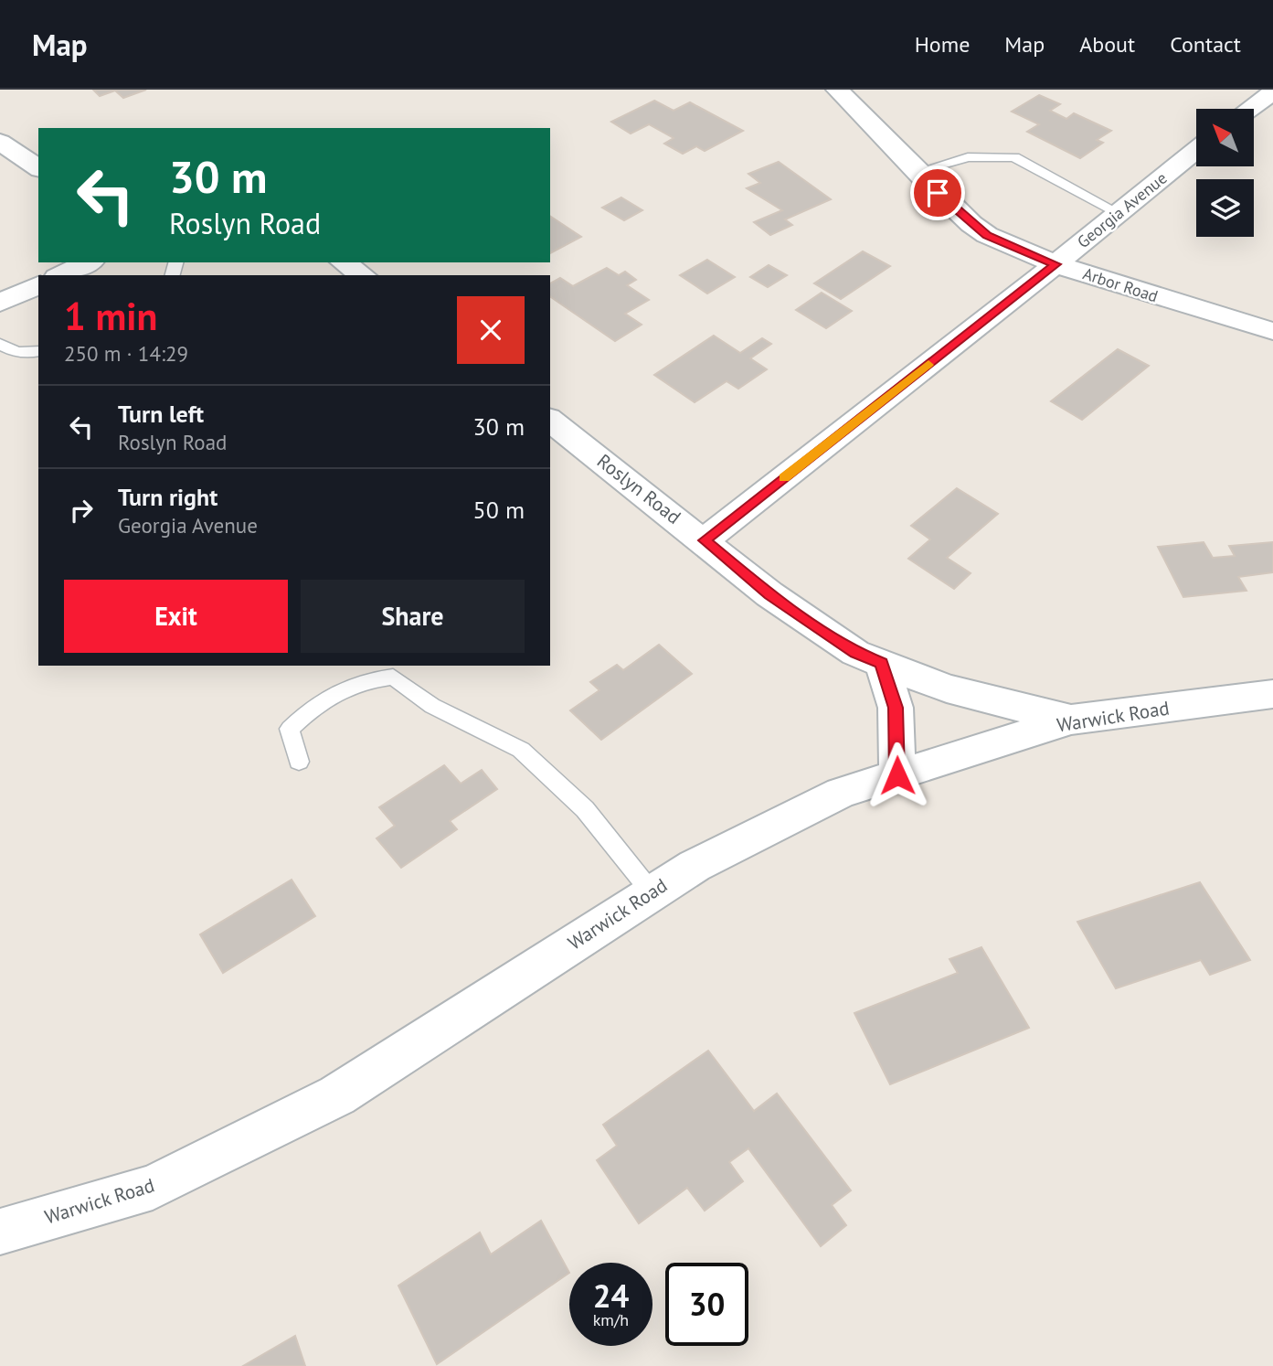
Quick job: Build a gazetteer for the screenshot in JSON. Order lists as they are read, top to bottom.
{
  "streets": {
    "street": [
      "Georgia Avenue",
      "Arbor Road",
      "Roslyn Road",
      "Warwick Road"
    ]
  },
  "crossings": [
    ["Georgia Avenue", "Arbor Road"],
    ["Georgia Avenue", "Roslyn Road"],
    ["Roslyn Road", "Warwick Road"]
  ],
  "north": "top left",
  "page": {
    "header": "Map",
    "nav": [
      "Home",
      "Map",
      "About",
      "Contact"
    ],
    "turn": ["30 m", "Roslyn Road"],
    "heading": ["1 min", "250 m · 14:29"],
    "list": [
      {
        "name": "Turn left",
        "note": "Roslyn Road",
        "value": "30 m"
      },
      {
        "name": "Turn right",
        "note": "Georgia Avenue",
        "value": "50 m"
      }
    ],
    "buttons": ["Exit", "Share"],
    "speed": "24 km/h",
    "limit": "30"
  }
}
